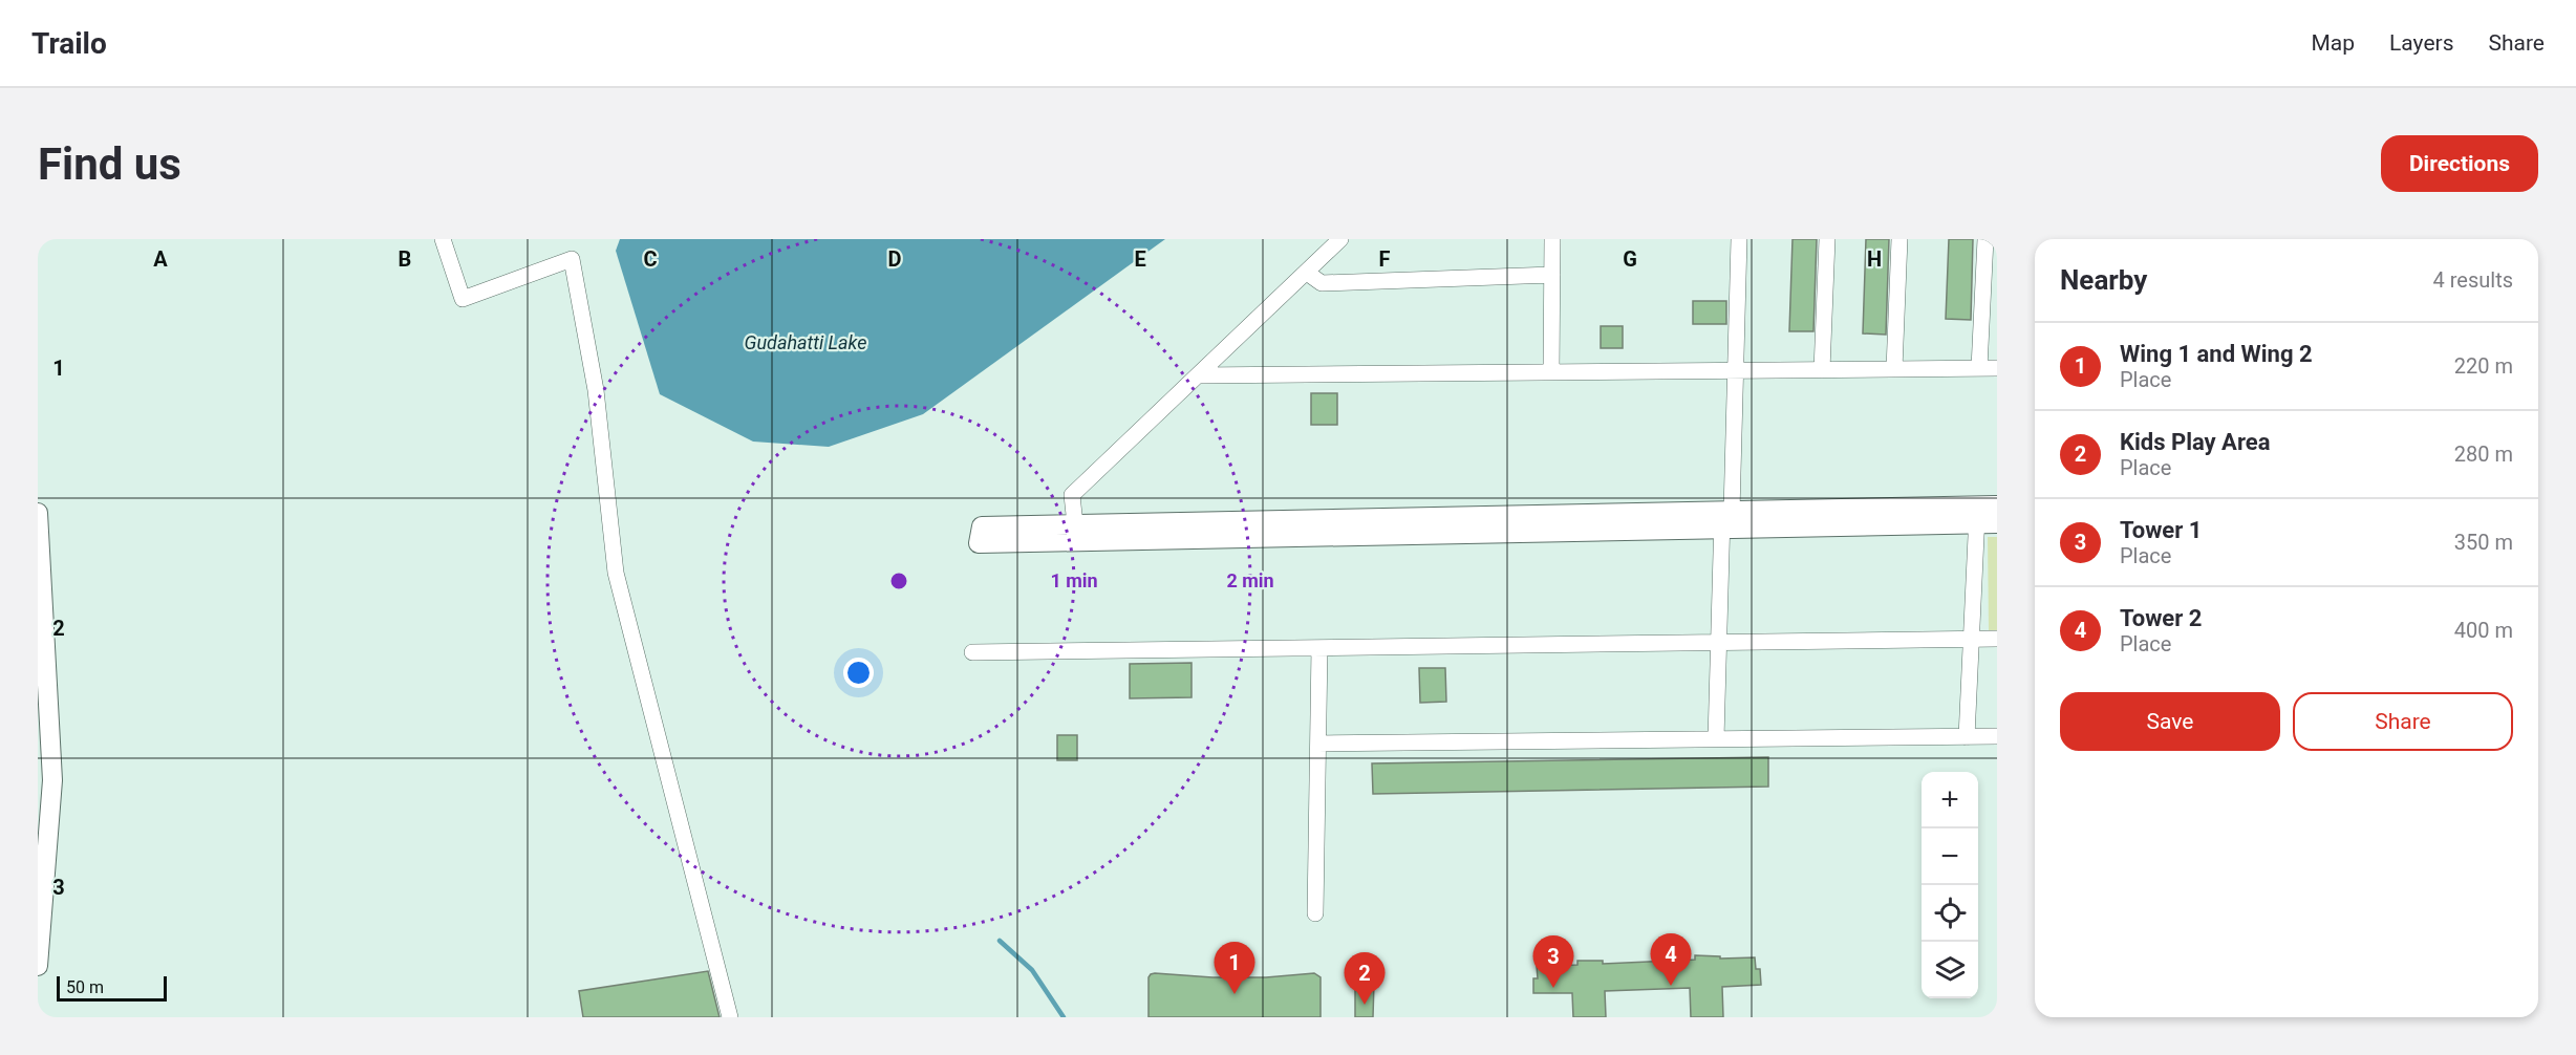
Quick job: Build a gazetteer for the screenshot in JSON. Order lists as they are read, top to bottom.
{
  "water": ["Gudahatti Lake"],
  "scale_bar": "50 m",
  "page": {
    "header": "Trailo",
    "nav": ["Map", "Layers", "Share"],
    "buttons": [
      "Directions",
      ["Save", "Share"]
    ],
    "title": "Find us",
    "heading": ["Nearby", "4 results"],
    "list": [
      {
        "mark": "1",
        "name": "Wing 1 and Wing 2",
        "note": "Place",
        "value": "220 m"
      },
      {
        "mark": "2",
        "name": "Kids Play Area",
        "note": "Place",
        "value": "280 m"
      },
      {
        "mark": "3",
        "name": "Tower 1",
        "note": "Place",
        "value": "350 m"
      },
      {
        "mark": "4",
        "name": "Tower 2",
        "note": "Place",
        "value": "400 m"
      }
    ],
    "map_buttons": ["+", "−"],
    "pins": [
      "4",
      "3",
      "1",
      "2"
    ],
    "scale": "50 m"
  },
  "grid": {
    "columns": [
      "A",
      "B",
      "C",
      "D",
      "E",
      "F",
      "G",
      "H"
    ],
    "rows": ["1", "2", "3"]
  },
  "rings": ["1 min", "2 min"]
}
